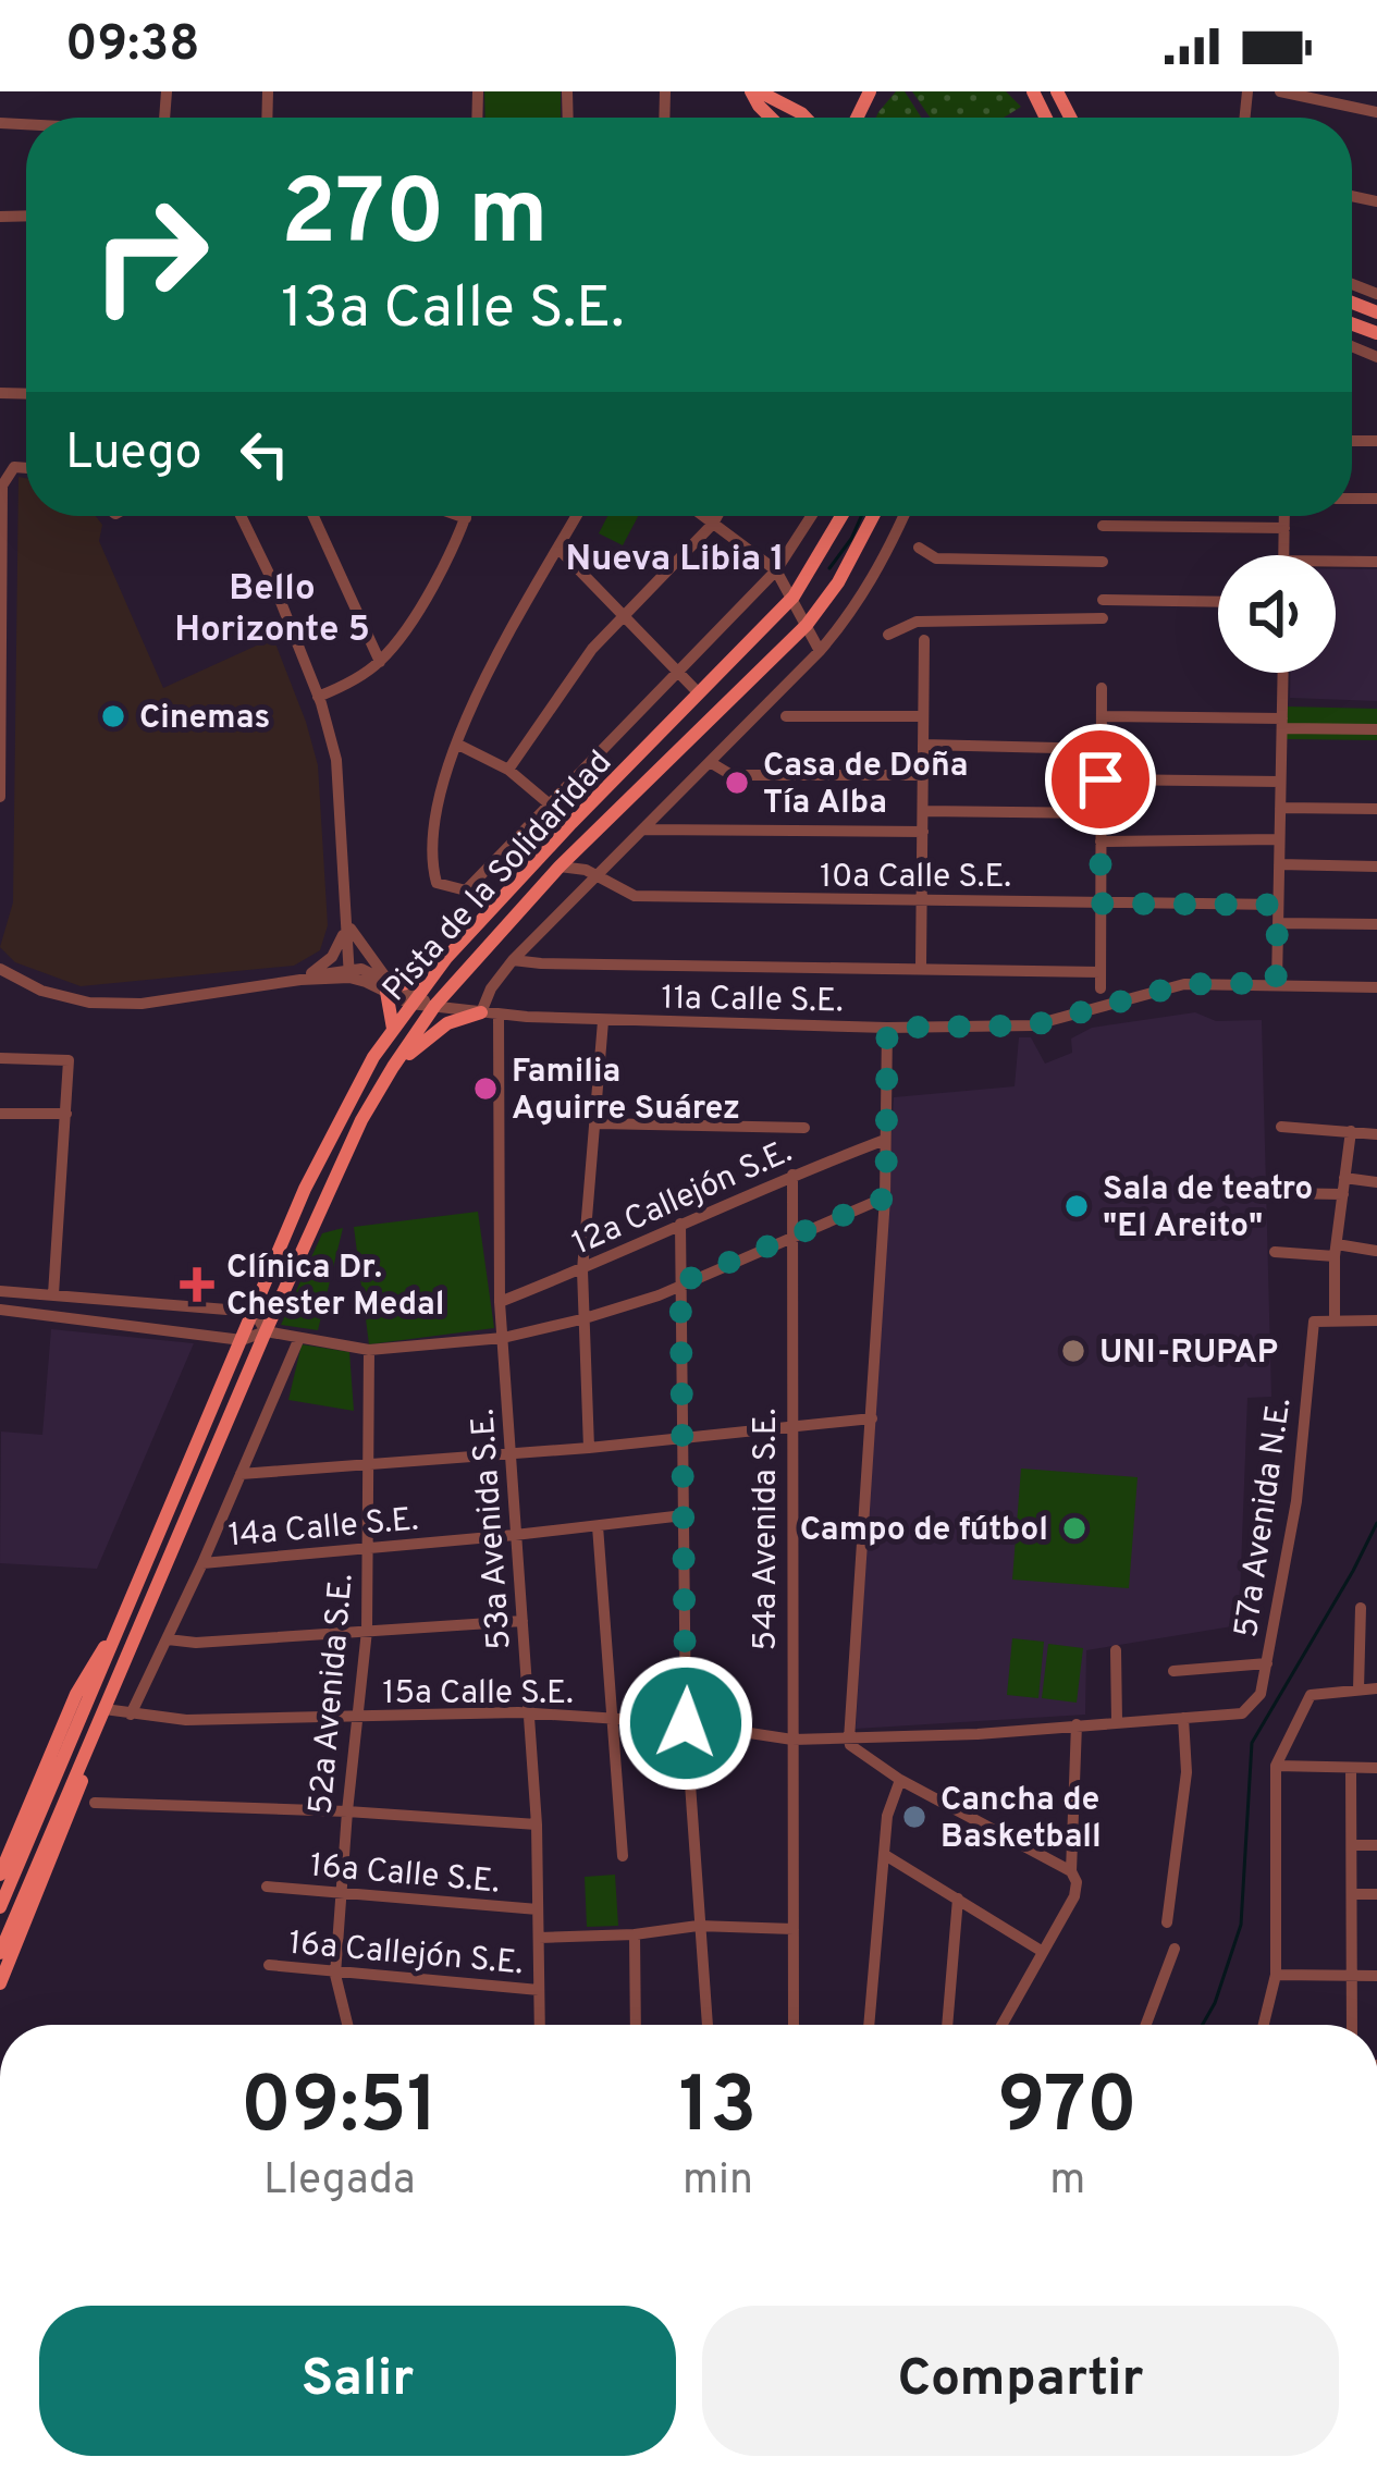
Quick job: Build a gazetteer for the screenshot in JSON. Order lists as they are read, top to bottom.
{
  "streets": {
    "main road": ["Pista de la Solidaridad"],
    "street": [
      "10a Calle S.E.",
      "11a Calle S.E.",
      "12a Callejón S.E.",
      "57a Avenida N.E.",
      "14a Calle S.E.",
      "53a Avenida S.E.",
      "54a Avenida S.E.",
      "15a Calle S.E.",
      "52a Avenida S.E.",
      "16a Calle S.E.",
      "16a Callejón S.E."
    ]
  },
  "crossings": [
    ["Pista de la Solidaridad", "10a Calle S.E."],
    ["Pista de la Solidaridad", "11a Calle S.E."],
    ["Pista de la Solidaridad", "15a Calle S.E."],
    ["11a Calle S.E.", "53a Avenida S.E."],
    ["12a Callejón S.E.", "53a Avenida S.E."],
    ["12a Callejón S.E.", "54a Avenida S.E."],
    ["57a Avenida N.E.", "15a Calle S.E."],
    ["14a Calle S.E.", "53a Avenida S.E."],
    ["14a Calle S.E.", "52a Avenida S.E."],
    ["53a Avenida S.E.", "15a Calle S.E."],
    ["53a Avenida S.E.", "16a Calle S.E."],
    ["53a Avenida S.E.", "16a Callejón S.E."],
    ["54a Avenida S.E.", "15a Calle S.E."],
    ["15a Calle S.E.", "52a Avenida S.E."],
    ["52a Avenida S.E.", "16a Calle S.E."],
    ["52a Avenida S.E.", "16a Callejón S.E."]
  ],
  "districts": ["Nueva Libia 1", "Bello Horizonte 5"],
  "places": {
    "other": [
      "Cinemas",
      "Casa de Doña Tía Alba",
      "Familia Aguirre Suárez",
      "Sala de teatro \"El Areito\"",
      "UNI-RUPAP",
      "Campo de fútbol",
      "Cancha de Basketball"
    ],
    "health": ["Clínica Dr. Chester Medal"]
  },
  "page": {
    "status": "09:38",
    "turn": ["270 m", "13a Calle S.E."],
    "then": "Luego",
    "eta": [
      "09:51",
      "Llegada",
      "13",
      "min",
      "970",
      "m"
    ],
    "buttons": ["Salir", "Compartir"]
  }
}
